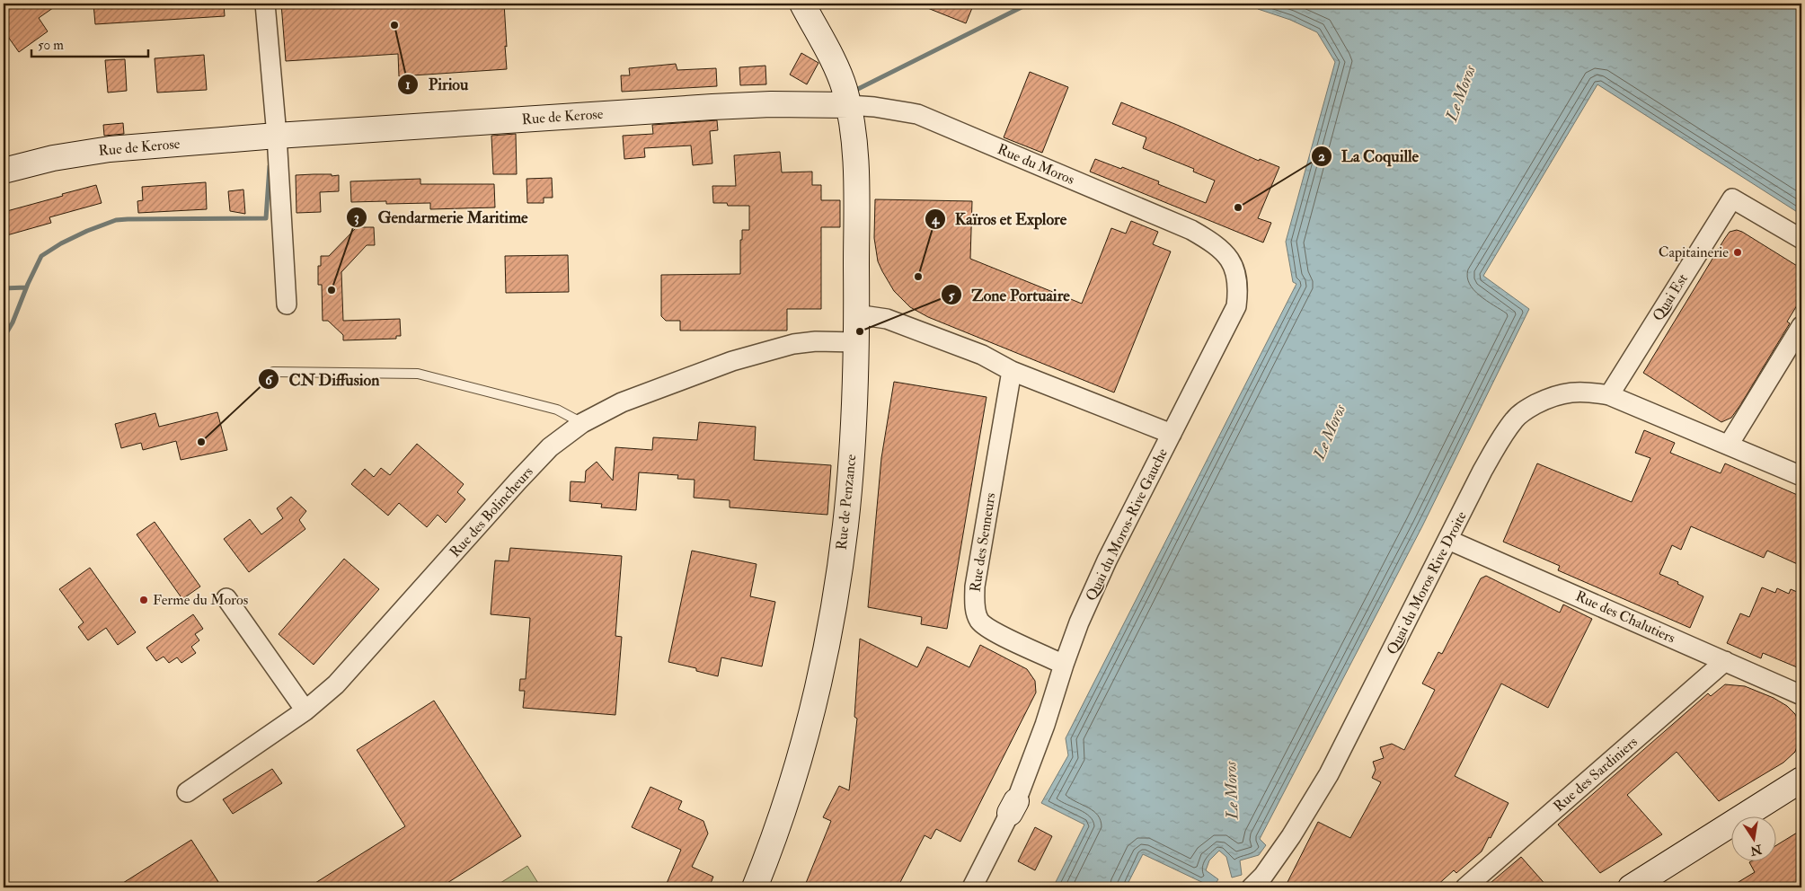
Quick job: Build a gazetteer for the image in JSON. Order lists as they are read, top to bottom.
{
  "streets": {
    "main road": ["Rue de Kerose", "Rue de Penzance"],
    "street": [
      "Rue du Moros",
      "Quai Est",
      "Rue des Bolincheurs",
      "Quai du Moros-Rive Gauche",
      "Rue des Senneurs",
      "Quai du Moros Rive Droite",
      "Rue des Chalutiers",
      "Rue des Sardiniers"
    ]
  },
  "crossings": [
    ["Rue de Kerose", "Rue du Moros"],
    ["Rue de Kerose", "Rue de Penzance"],
    ["Rue du Moros", "Rue de Penzance"],
    ["Rue du Moros", "Quai du Moros-Rive Gauche"],
    ["Quai Est", "Quai du Moros Rive Droite"],
    ["Rue de Penzance", "Rue des Bolincheurs"],
    ["Quai du Moros-Rive Gauche", "Rue des Senneurs"],
    ["Quai du Moros Rive Droite", "Rue des Chalutiers"],
    ["Rue des Chalutiers", "Rue des Sardiniers"]
  ],
  "water": ["Le Moros"],
  "places": [
    "Piriou",
    "La Coquille",
    "Capitainerie",
    "Kaïros et Explore",
    "Gendarmerie Maritime",
    "Zone Portuaire",
    "CN Diffusion",
    "Ferme du Moros"
  ],
  "scale_bar": "50 m",
  "north": "bottom"
}
